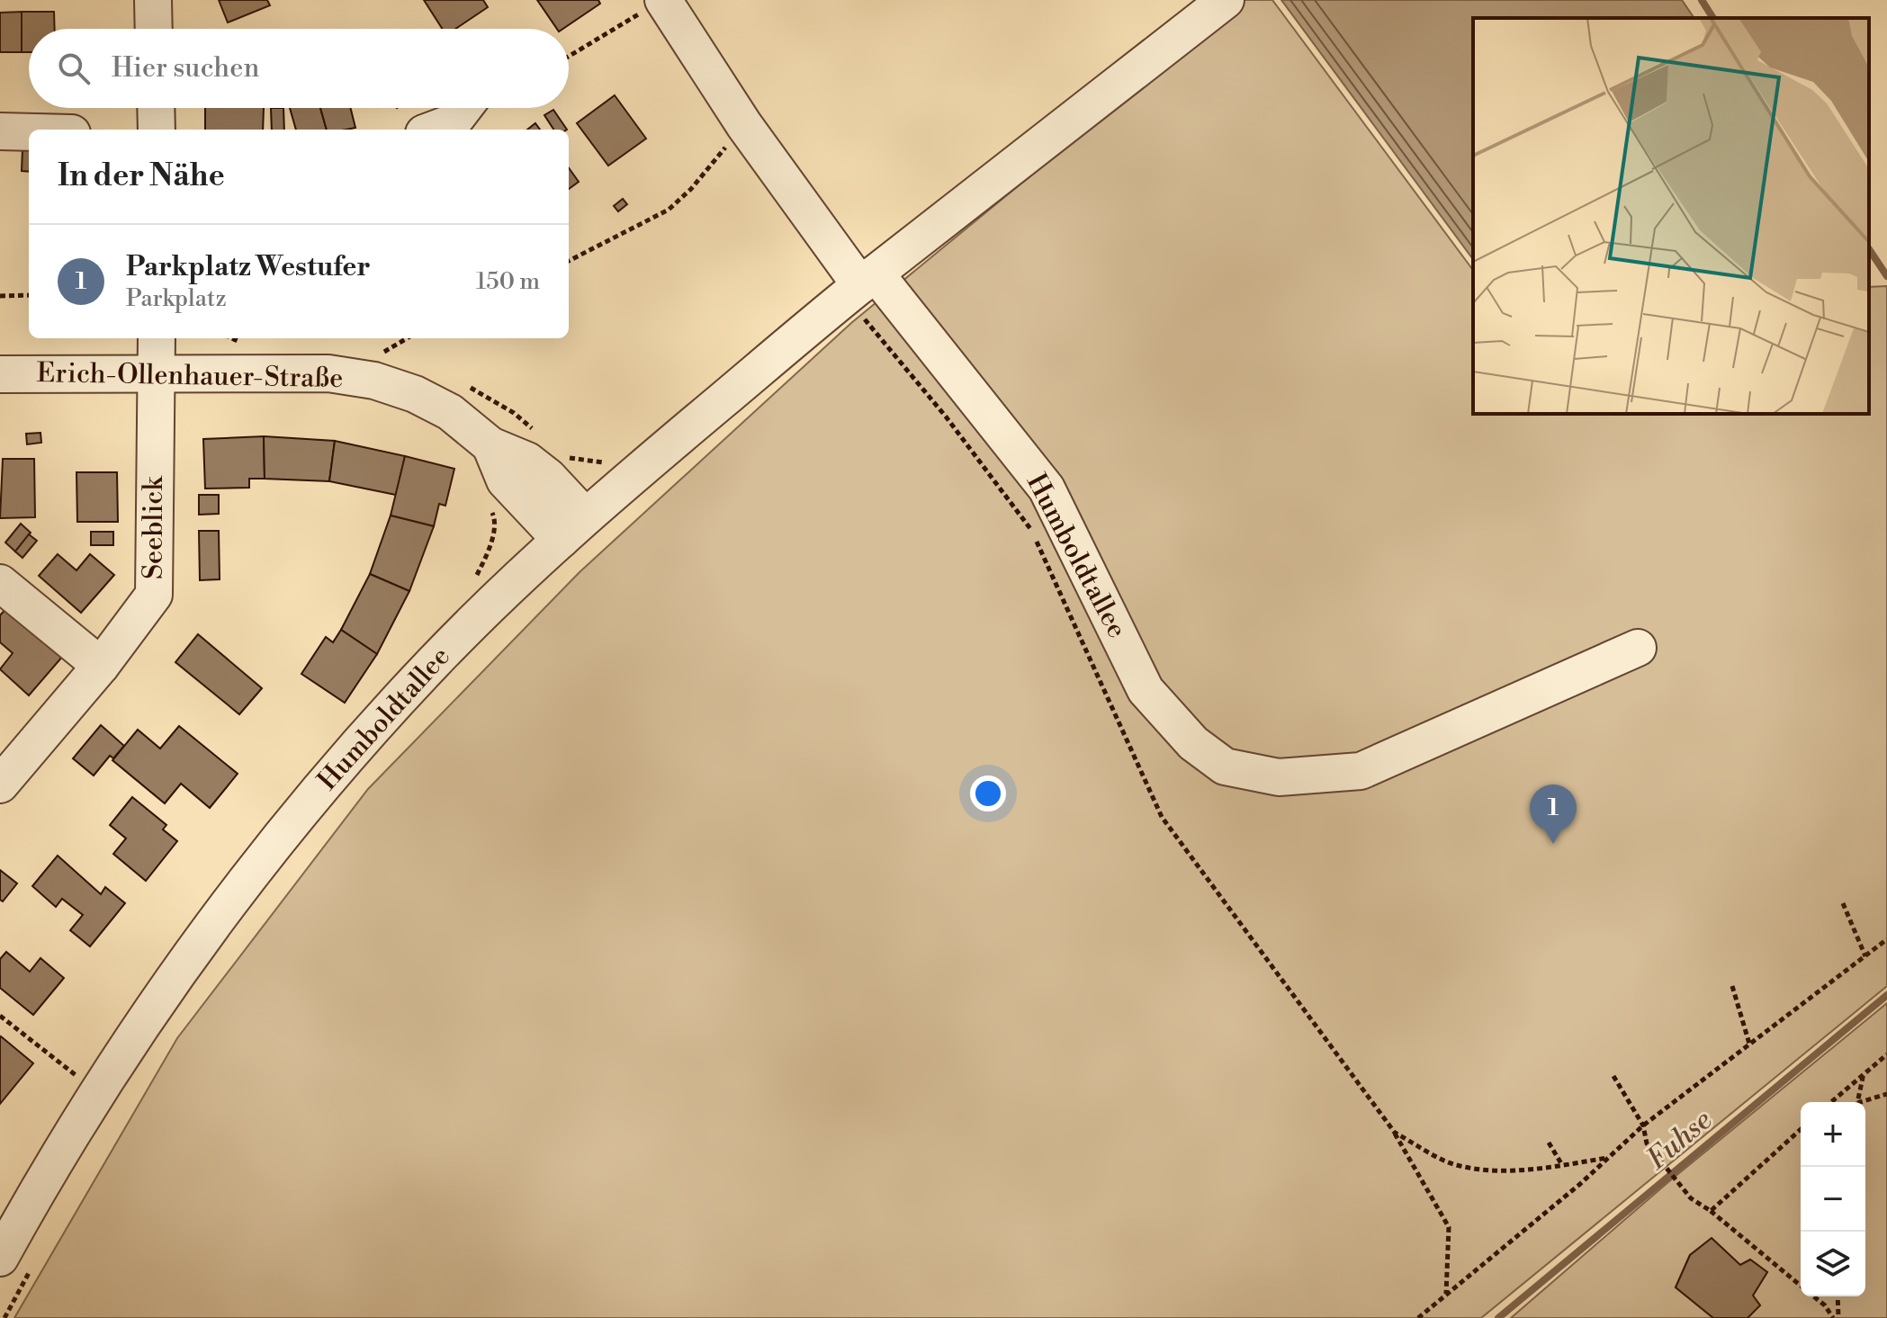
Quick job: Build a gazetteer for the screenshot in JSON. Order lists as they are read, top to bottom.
{
  "streets": {
    "street": ["Erich-Ollenhauer-Straße", "Seeblick", "Humboldtallee"]
  },
  "crossings": [
    ["Erich-Ollenhauer-Straße", "Seeblick"],
    ["Erich-Ollenhauer-Straße", "Humboldtallee"]
  ],
  "water": ["Fuhse"],
  "page": {
    "search": "Hier suchen",
    "heading": "In der Nähe",
    "list": [
      {
        "mark": "1",
        "name": "Parkplatz Westufer",
        "note": "Parkplatz",
        "value": "150 m"
      }
    ],
    "pins": "1",
    "map_buttons": ["+", "−"]
  }
}
